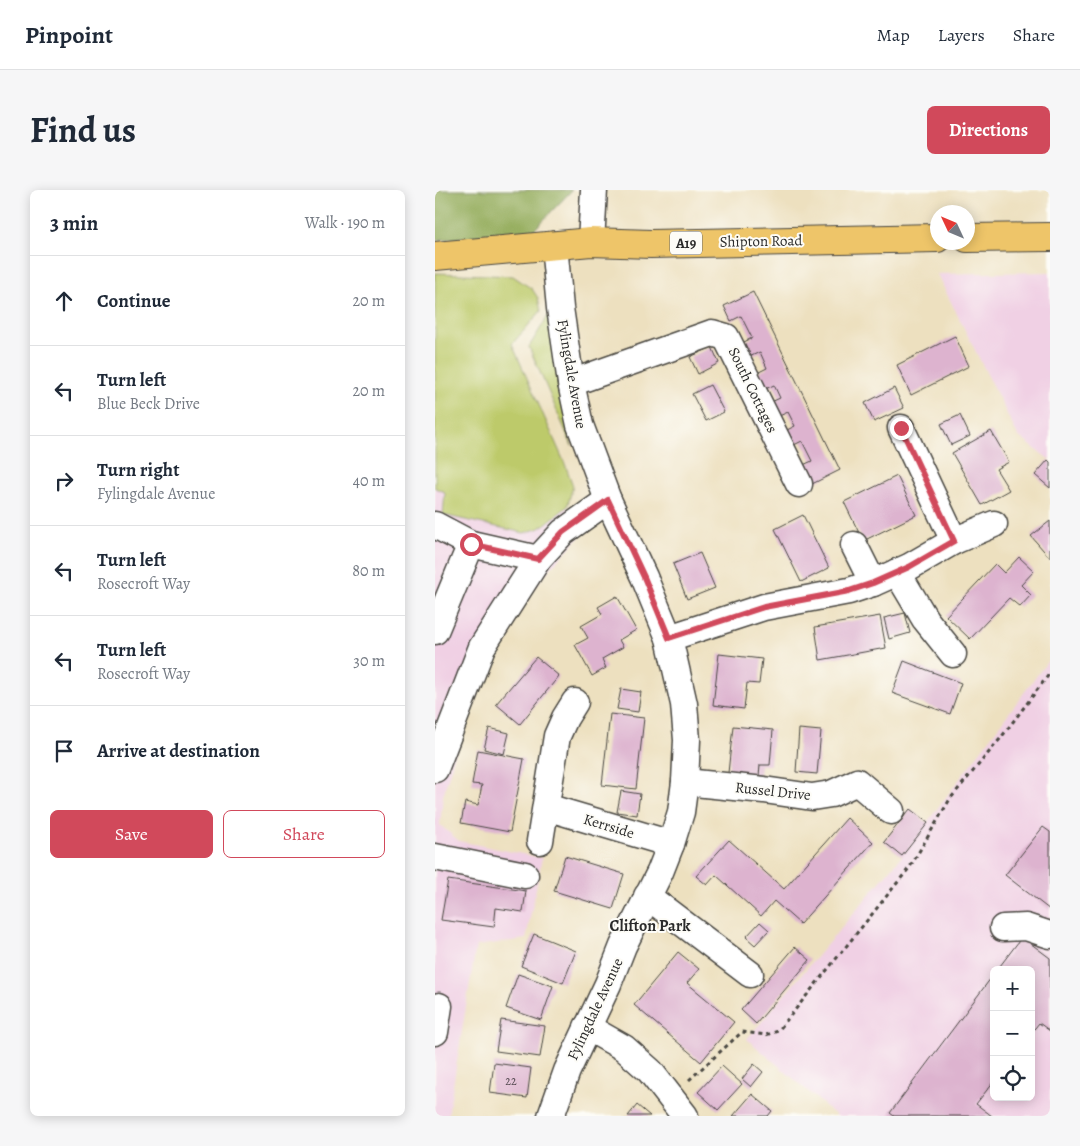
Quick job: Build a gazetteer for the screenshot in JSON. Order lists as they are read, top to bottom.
{
  "streets": {
    "main road": ["Shipton Road", "A19"],
    "street": [
      "Fylingdale Avenue",
      "South Cottages",
      "Russel Drive",
      "Kerrside"
    ]
  },
  "crossings": [
    ["Shipton Road", "Fylingdale Avenue"],
    ["Fylingdale Avenue", "South Cottages"],
    ["Fylingdale Avenue", "Russel Drive"],
    ["Fylingdale Avenue", "Kerrside"]
  ],
  "districts": ["Clifton Park"],
  "house_numbers": ["22"],
  "north": "top left",
  "page": {
    "header": "Pinpoint",
    "nav": ["Map", "Layers", "Share"],
    "title": "Find us",
    "buttons": [
      "Directions",
      ["Save", "Share"]
    ],
    "heading": ["3 min", "Walk · 190 m"],
    "list": [
      ["Continue", "20 m"],
      ["Turn left", "Blue Beck Drive", "20 m"],
      ["Turn right", "Fylingdale Avenue", "40 m"],
      ["Turn left", "Rosecroft Way", "80 m"],
      ["Turn left", "Rosecroft Way", "30 m"],
      "Arrive at destination"
    ],
    "map_buttons": ["+", "−"]
  }
}
